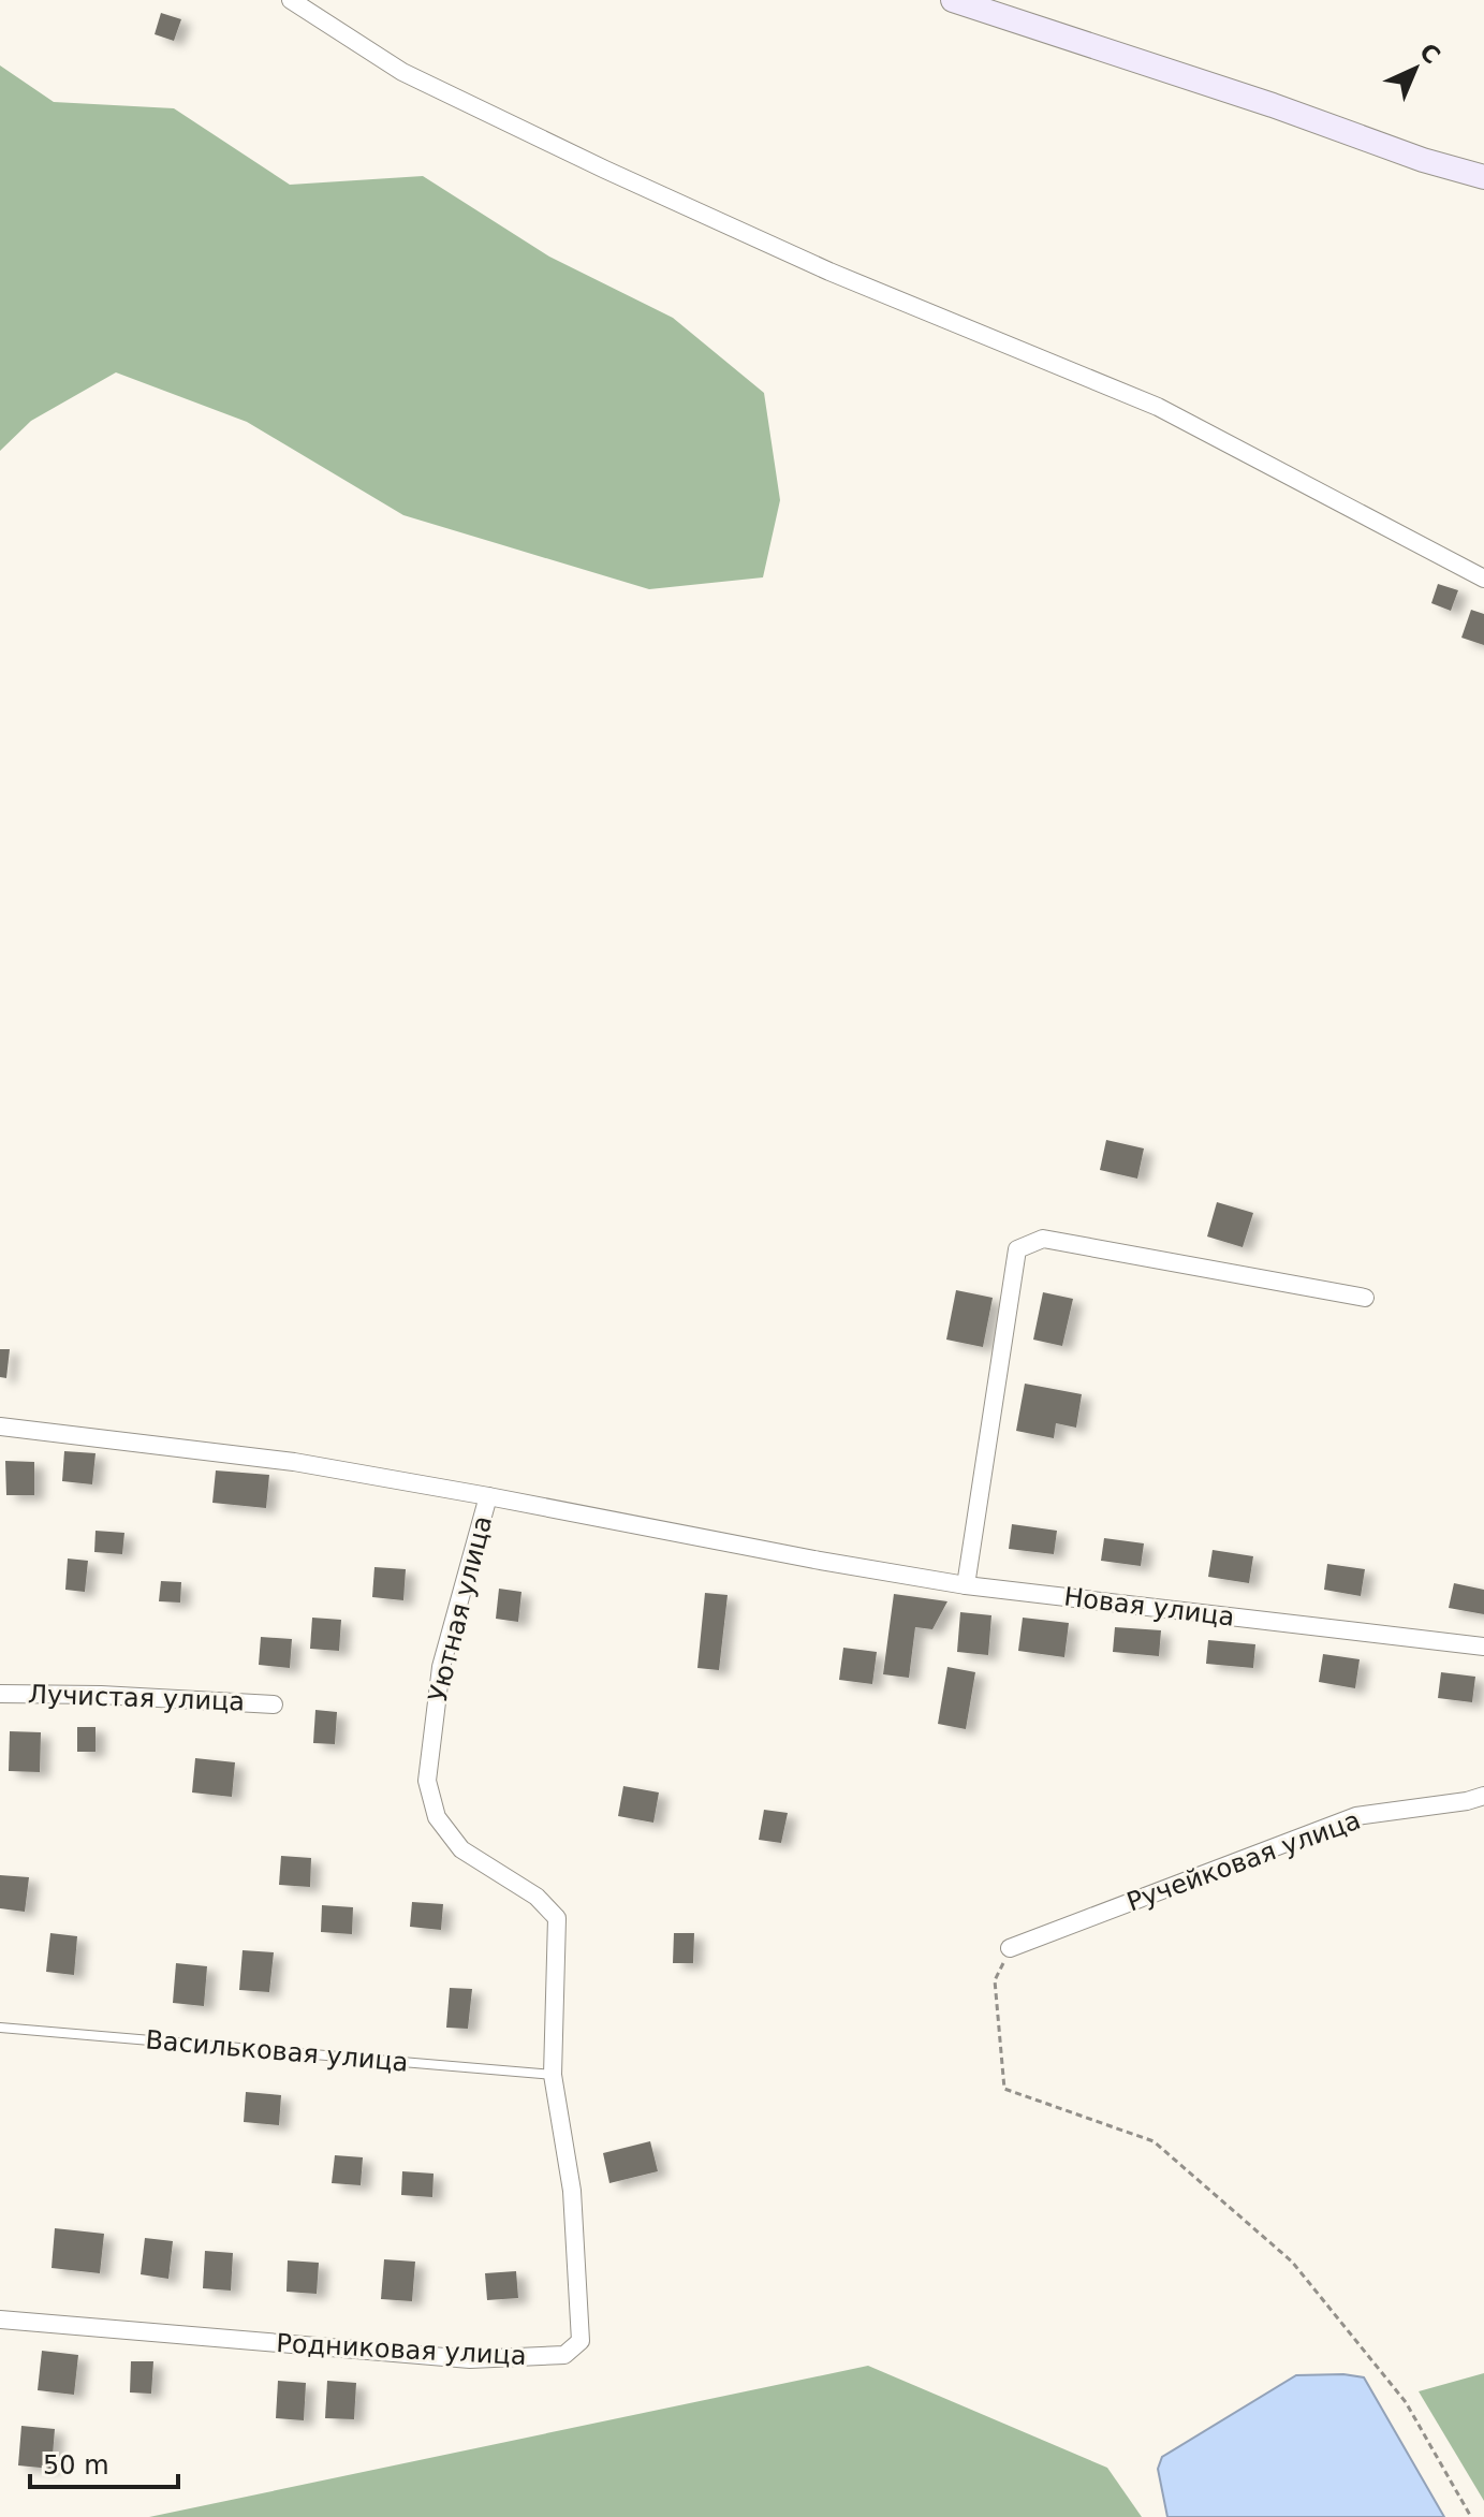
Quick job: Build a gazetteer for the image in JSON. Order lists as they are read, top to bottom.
{
  "streets": {
    "street": [
      "Новая улица",
      "Уютная улица",
      "Лучистая улица",
      "Ручейковая улица",
      "Родниковая улица"
    ],
    "lane": ["Васильковая улица"]
  },
  "crossings": [
    ["Новая улица", "Уютная улица"],
    ["Уютная улица", "Васильковая улица"],
    ["Уютная улица", "Родниковая улица"],
    ["Васильковая улица", "Родниковая улица"]
  ],
  "scale_bar": "50 m",
  "north": "top right"
}
